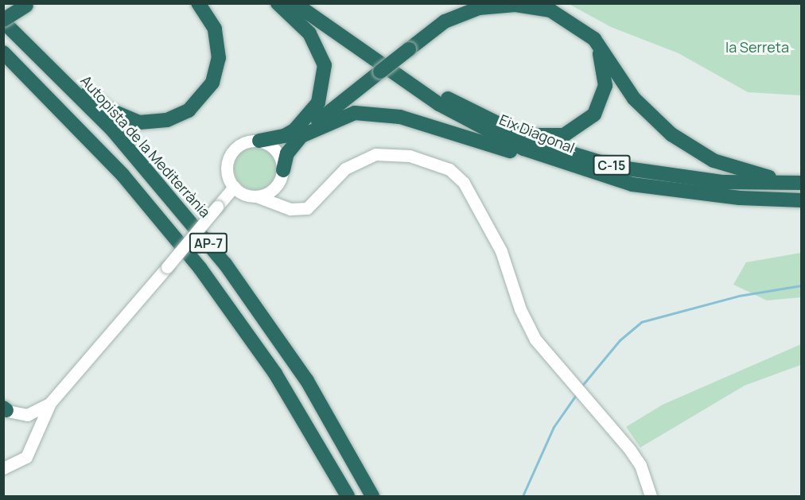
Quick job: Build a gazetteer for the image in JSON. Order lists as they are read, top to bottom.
{
  "streets": {
    "highway": [
      "Eix Diagonal",
      "Autopista de la Mediterrània",
      "C-15",
      "AP-7"
    ]
  },
  "parks": ["la Serreta"]
}
